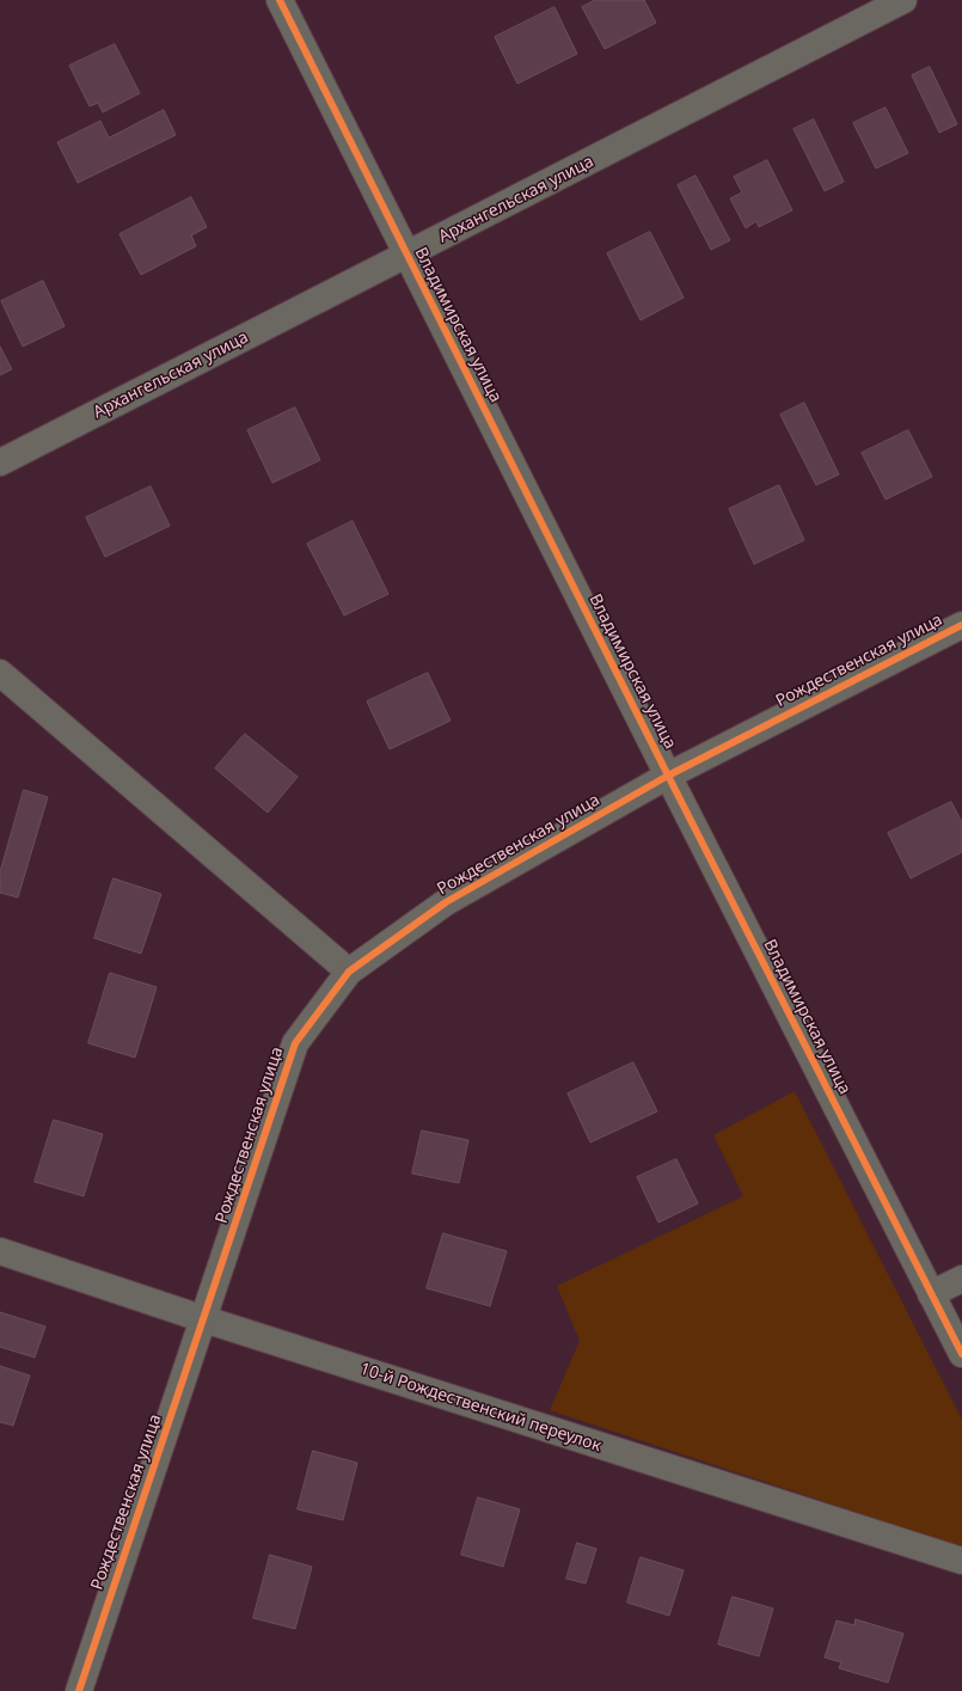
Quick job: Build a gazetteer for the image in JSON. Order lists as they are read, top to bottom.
{
  "streets": {
    "street": [
      "Архангельская улица",
      "Владимирская улица",
      "Рождественская улица",
      "10-й Рождественский переулок"
    ]
  },
  "crossings": [
    ["Архангельская улица", "Владимирская улица"],
    ["Владимирская улица", "Рождественская улица"],
    ["Рождественская улица", "10-й Рождественский переулок"]
  ]
}
